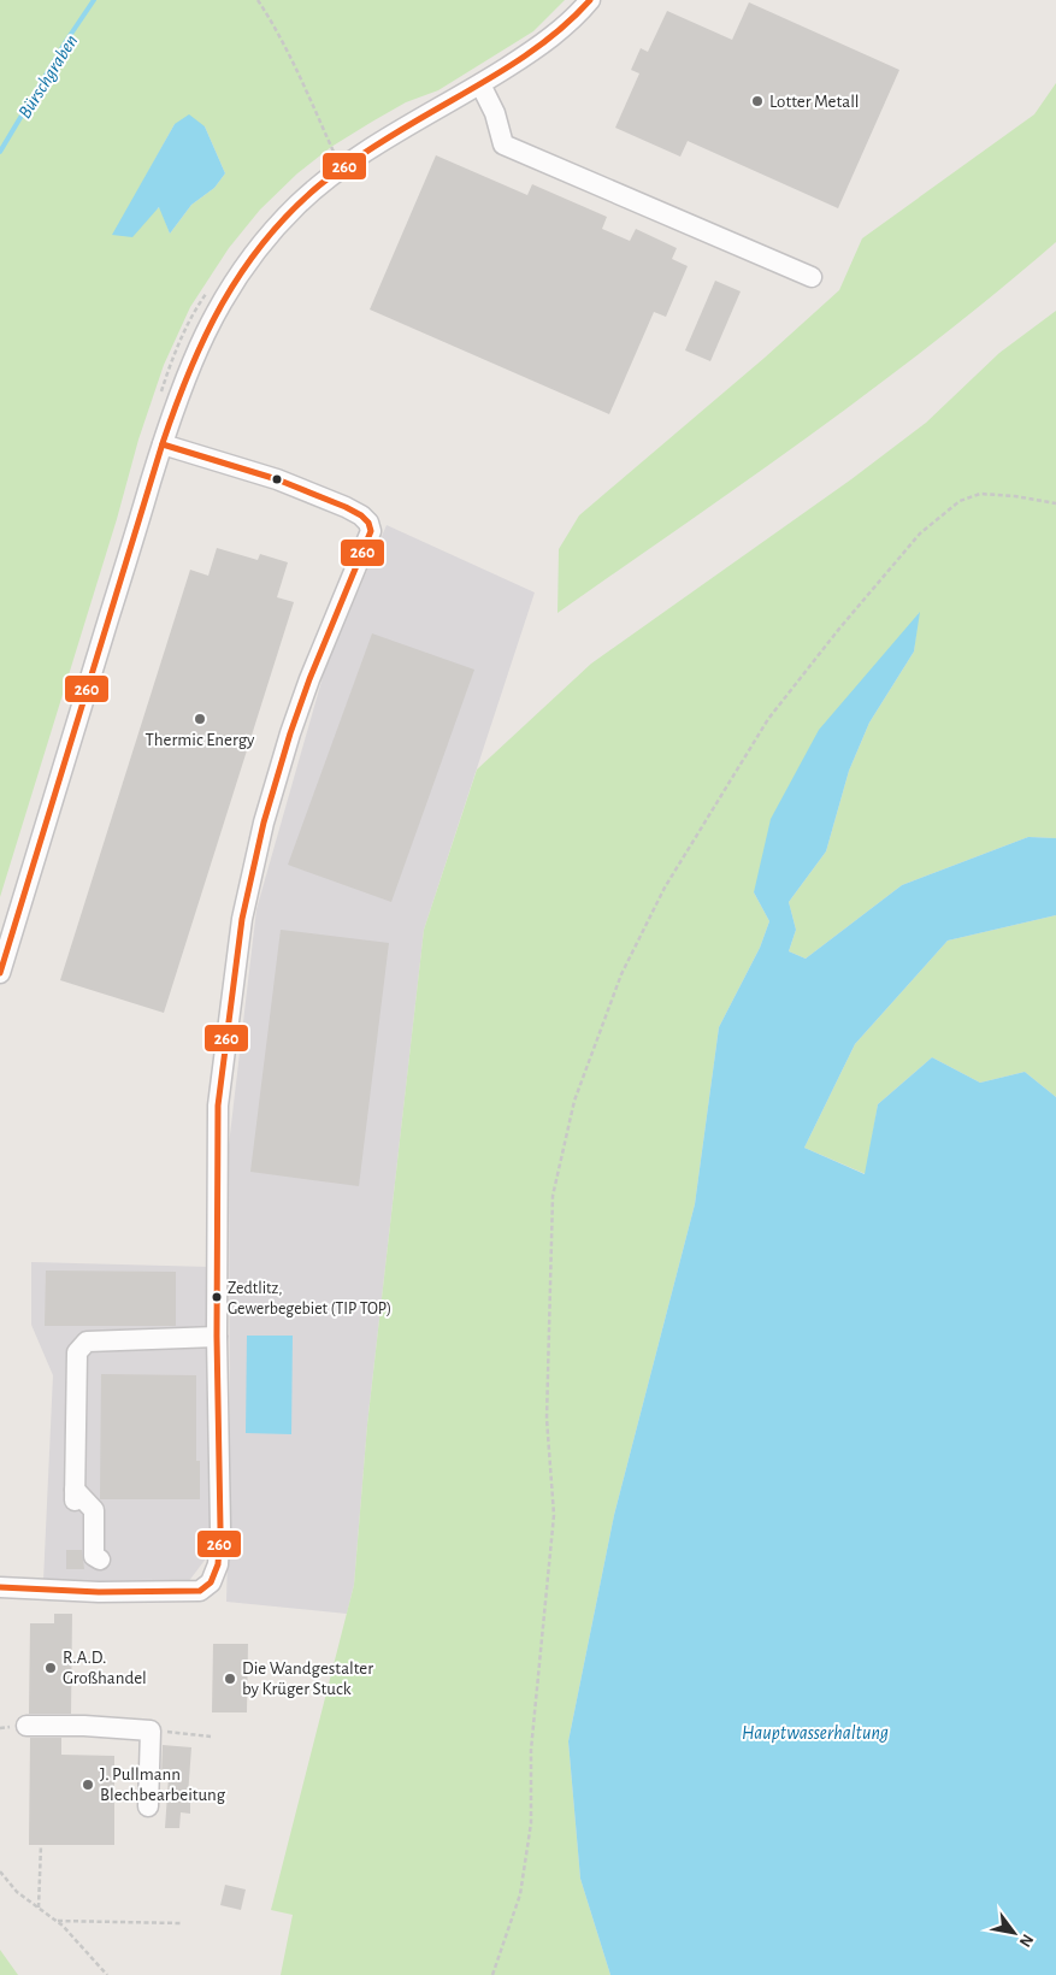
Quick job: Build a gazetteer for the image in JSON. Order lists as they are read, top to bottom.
{
  "water": ["Bürschgraben", "Hauptwasserhaltung"],
  "places": [
    "Lotter Metall",
    "Thermic Energy",
    "Zedtlitz, Gewerbegebiet (TIP TOP)",
    "R.A.D. Großhandel",
    "Die Wandgestalter by Krüger Stuck",
    "J. Pullmann Blechbearbeitung"
  ],
  "lines": ["transit line 260"],
  "north": "bottom right"
}
